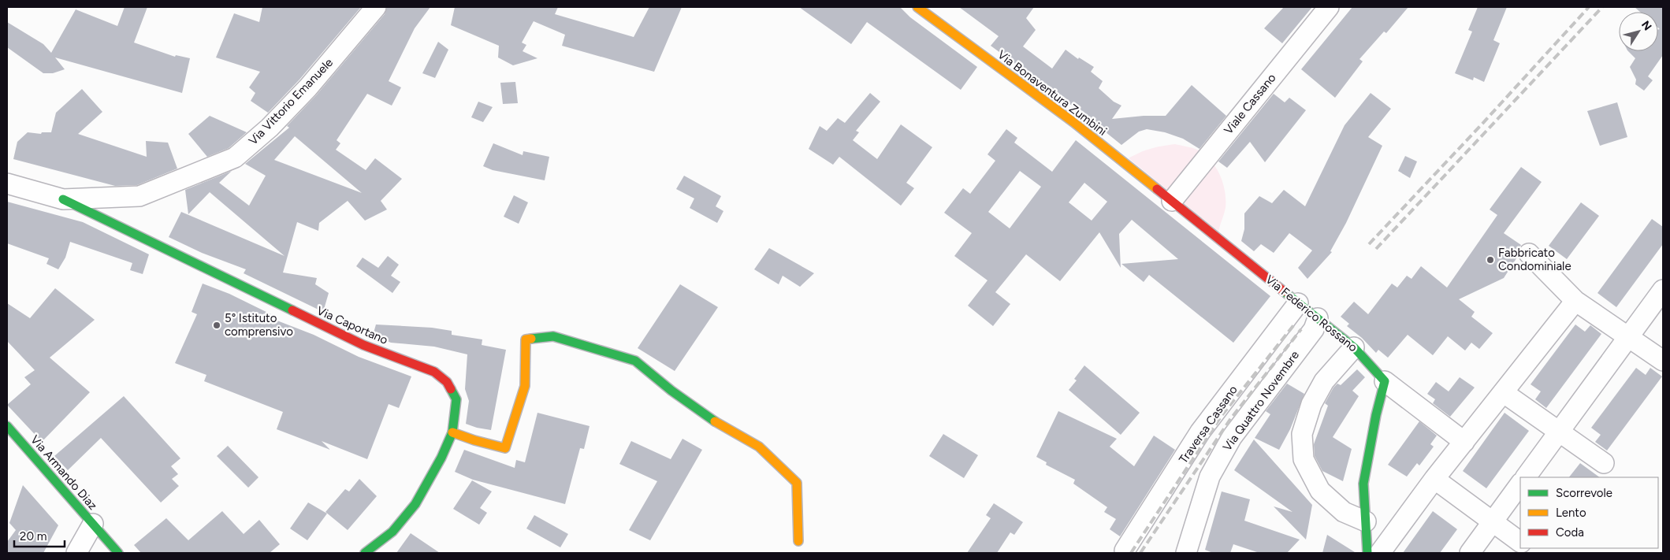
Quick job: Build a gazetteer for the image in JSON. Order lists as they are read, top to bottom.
{
  "streets": {
    "street": [
      "Via Bonaventura Zumbini",
      "Via Vittorio Emanuele",
      "Viale Cassano",
      "Via Federico Rossano",
      "Via Caportano",
      "Via Quattro Novembre",
      "Traversa Cassano",
      "Via Armando Diaz"
    ]
  },
  "crossings": [
    ["Via Bonaventura Zumbini", "Viale Cassano"],
    ["Via Bonaventura Zumbini", "Via Federico Rossano"],
    ["Via Vittorio Emanuele", "Via Caportano"],
    ["Viale Cassano", "Via Federico Rossano"],
    ["Via Federico Rossano", "Via Quattro Novembre"],
    ["Via Federico Rossano", "Traversa Cassano"]
  ],
  "places": ["Fabbricato Condominiale", "5° Istituto comprensivo"],
  "legend": ["Scorrevole", "Lento", "Coda"],
  "scale_bar": "20 m",
  "north": "top right"
}
